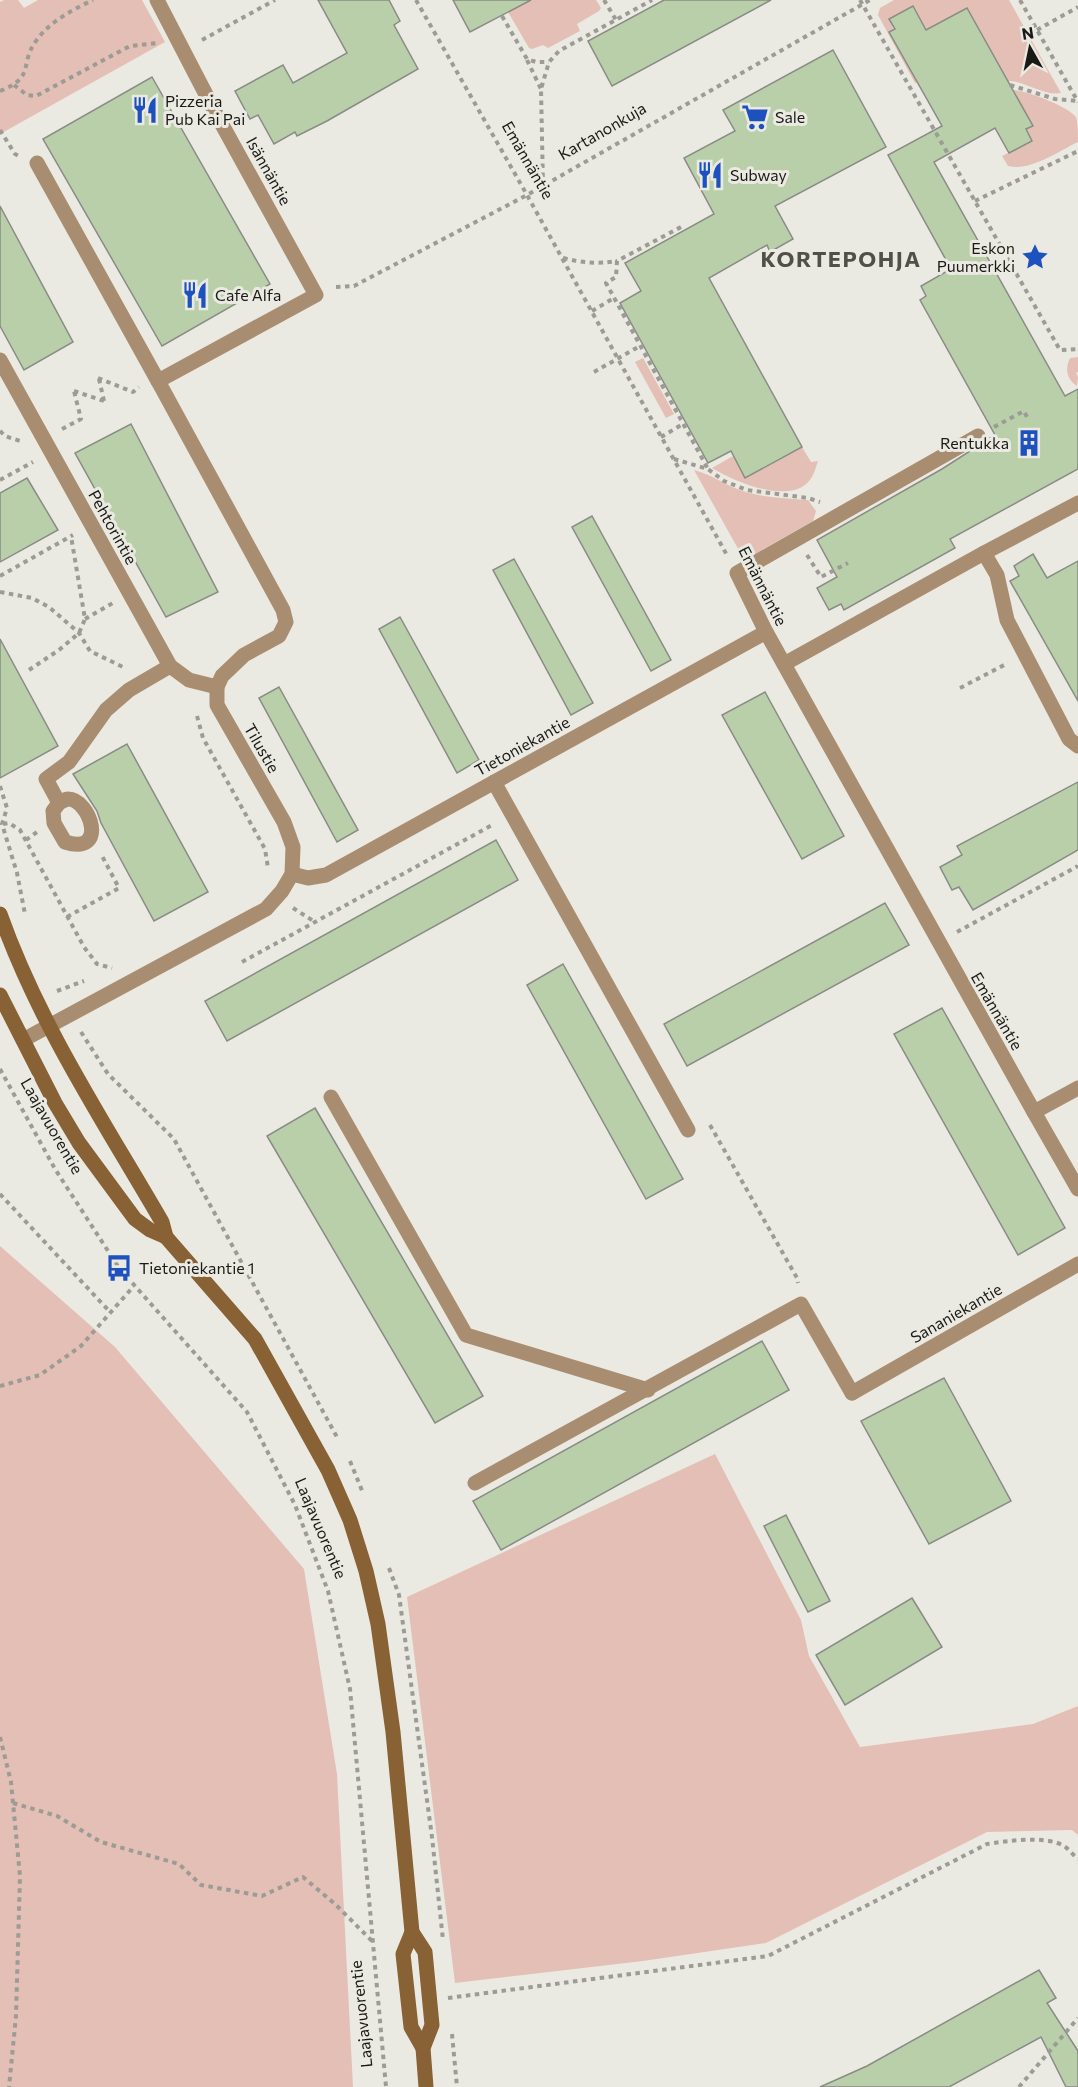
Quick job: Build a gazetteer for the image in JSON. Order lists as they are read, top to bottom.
{
  "streets": {
    "main road": ["Laajavuorentie"],
    "street": [
      "Emännäntie",
      "Isännäntie",
      "Pehtorintie",
      "Tietoniekantie",
      "Tilustie",
      "Sananiekantie"
    ],
    "path": ["Kartanonkuja"]
  },
  "crossings": [
    ["Kartanonkuja", "Emännäntie"],
    ["Kartanonkuja", "Isännäntie"],
    ["Emännäntie", "Tietoniekantie"],
    ["Pehtorintie", "Tilustie"],
    ["Tietoniekantie", "Tilustie"]
  ],
  "districts": ["KORTEPOHJA"],
  "places": {
    "restaurant": ["Pizzeria Pub Kai Pai", "Subway", "Cafe Alfa"],
    "supermarket": ["Sale"],
    "place": ["Eskon Puumerkki"],
    "building": ["Rentukka"],
    "bus stop": ["Tietoniekantie 1"]
  },
  "north": "top"
}
